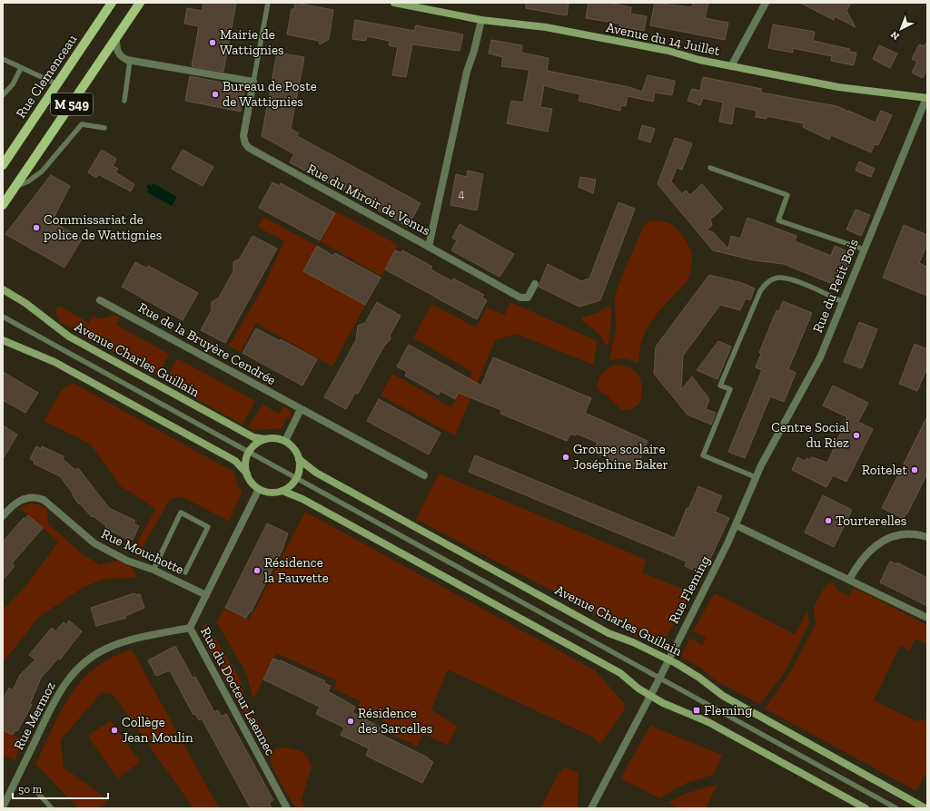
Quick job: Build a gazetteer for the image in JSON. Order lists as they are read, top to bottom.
{
  "streets": {
    "main road": ["Rue Clemenceau", "M 549"],
    "street": [
      "Avenue du 14 Juillet",
      "Rue du Miroir de Venus",
      "Rue du Petit Bois",
      "Rue de la Bruyère Cendrée",
      "Avenue Charles Guillain",
      "Rue Mouchotte",
      "Rue Fleming",
      "Rue du Docteur Laennec",
      "Rue Mermoz"
    ]
  },
  "crossings": [
    ["Avenue du 14 Juillet", "Rue du Miroir de Venus"],
    ["Avenue du 14 Juillet", "Rue du Petit Bois"],
    ["Rue du Petit Bois", "Rue Fleming"],
    ["Avenue Charles Guillain", "Rue Fleming"],
    ["Rue Mouchotte", "Rue du Docteur Laennec"],
    ["Rue du Docteur Laennec", "Rue Mermoz"]
  ],
  "places": {
    "other": [
      "Mairie de Wattignies",
      "Bureau de Poste de Wattignies",
      "Commissariat de police de Wattignies",
      "Centre Social du Riez",
      "Groupe scolaire Joséphine Baker",
      "Roitelet",
      "Tourterelles",
      "Résidence la Fauvette",
      "Résidence des Sarcelles",
      "Collège Jean Moulin"
    ],
    "transit": ["Fleming"]
  },
  "house_numbers": ["4"],
  "scale_bar": "50 m",
  "north": "bottom left"
}
